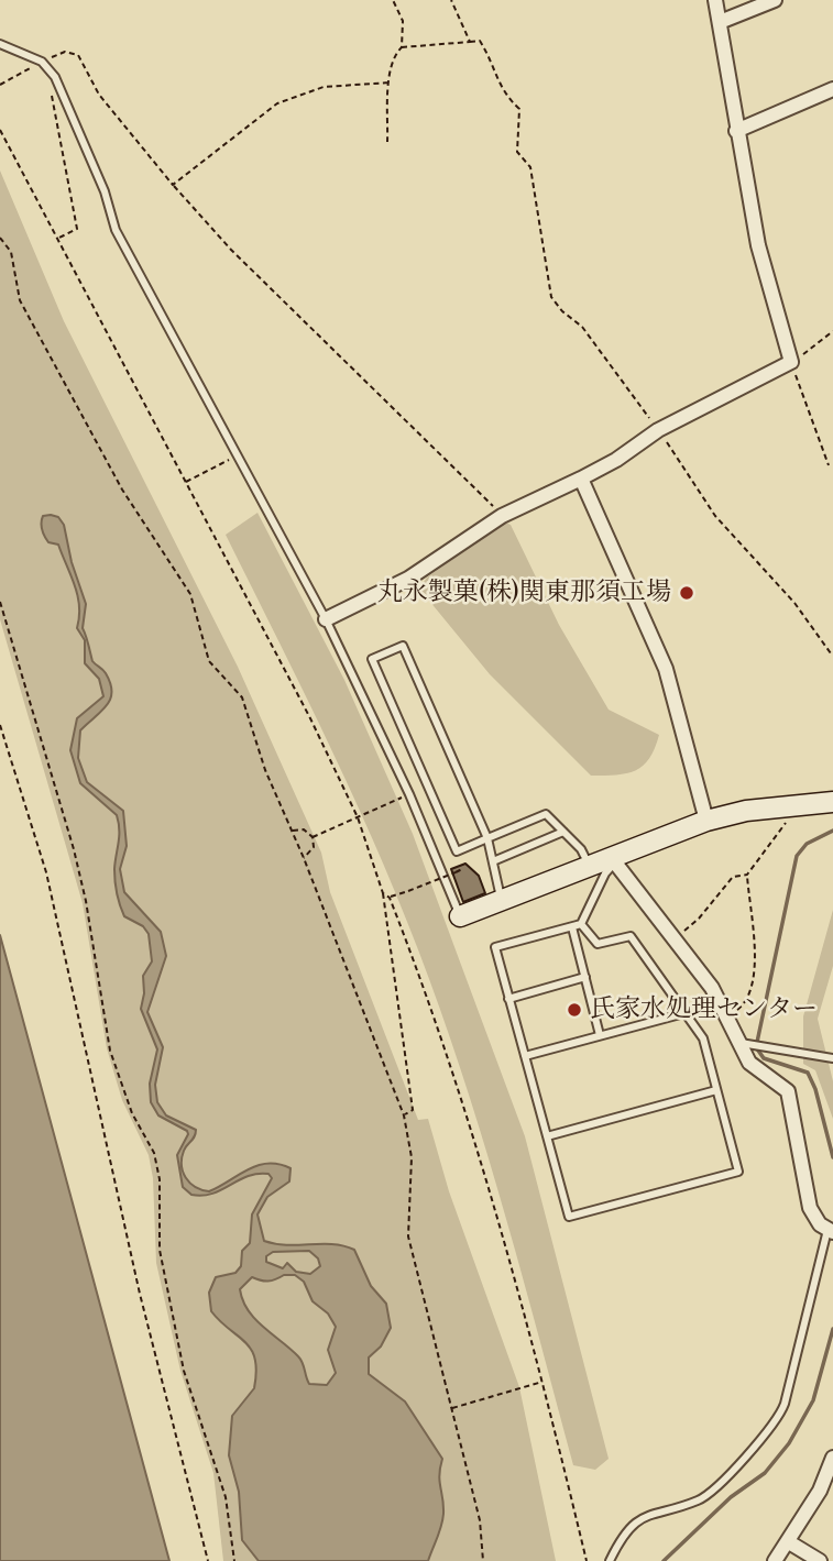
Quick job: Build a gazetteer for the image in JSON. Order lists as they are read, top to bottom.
{
  "places": ["丸永製菓(株)関東那須工場", "氏家水処理センター"]
}
